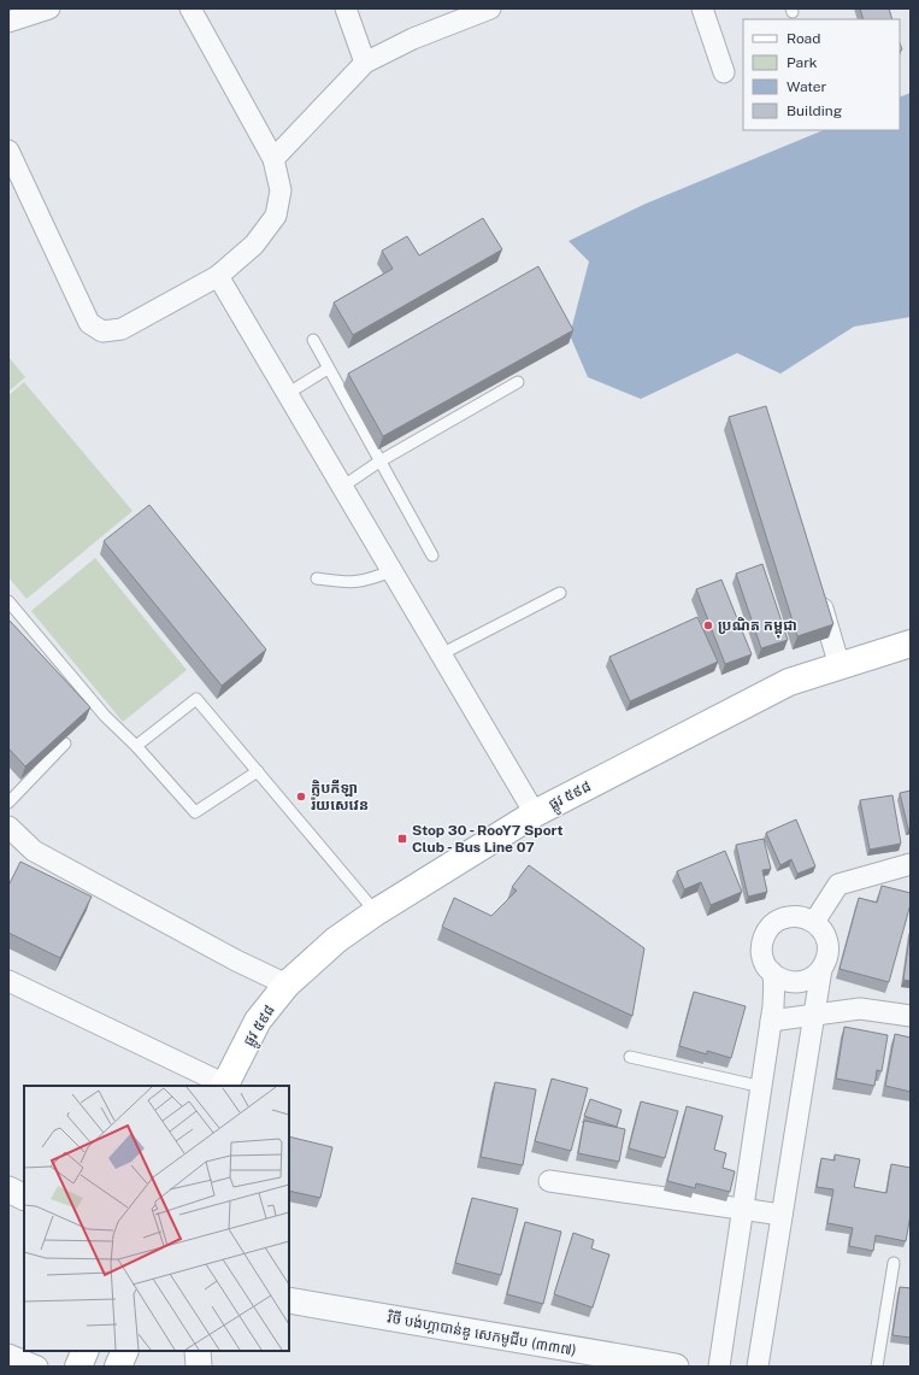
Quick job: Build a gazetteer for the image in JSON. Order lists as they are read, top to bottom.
{
  "streets": {
    "main road": ["ផ្លូវ ៥៩៨"],
    "street": ["វិថី បង់ហ្គាបាន់ឌូ សេកមូជីប (៣៣៧)"]
  },
  "places": {
    "other": ["ប្រណិត កម្ពុជា", "ក្លិបកីឡា រ៉យសេវេន"],
    "transit": ["Stop 30 - RooY7 Sport Club - Bus Line 07"]
  },
  "legend": [
    "Road",
    "Park",
    "Water",
    "Building"
  ]
}
